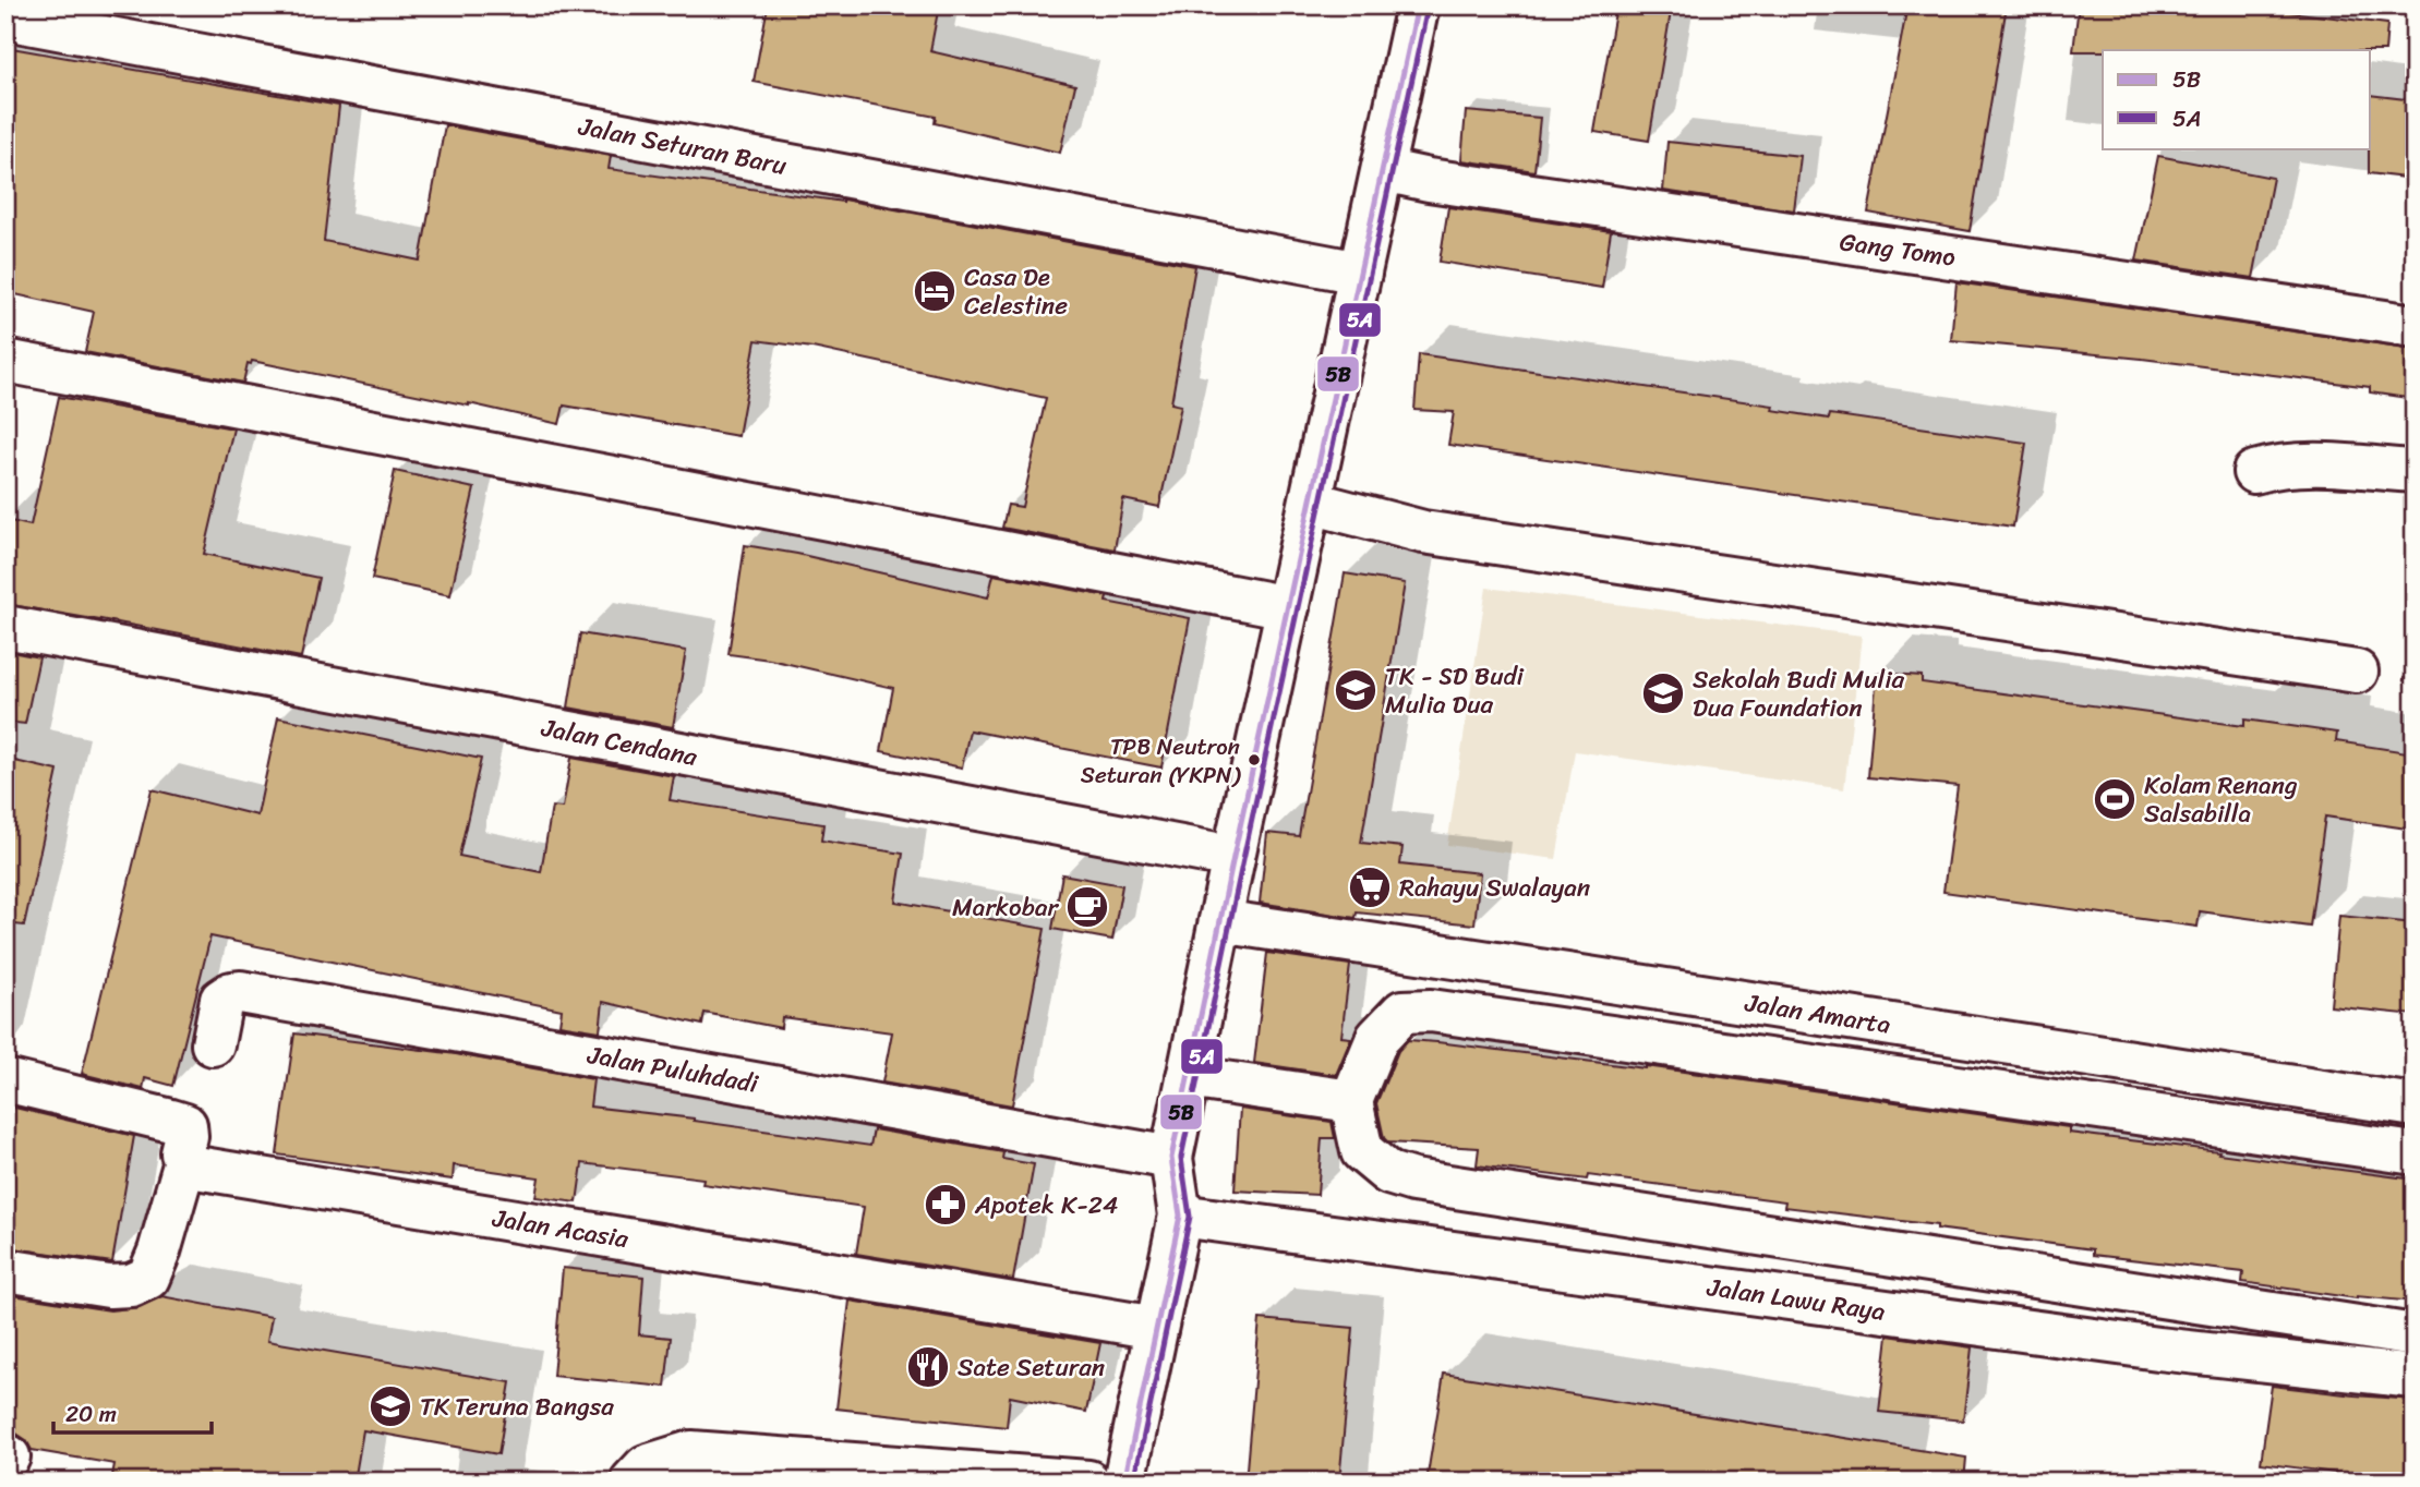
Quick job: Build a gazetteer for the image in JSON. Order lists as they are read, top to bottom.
{
  "streets": {
    "street": [
      "Jalan Seturan Baru",
      "Gang Tomo",
      "Jalan Cendana",
      "Jalan Amarta",
      "Jalan Puluhdadi",
      "Jalan Acasia",
      "Jalan Lawu Raya"
    ]
  },
  "places": {
    "hotel": ["Casa De Celestine"],
    "school or university": ["TK - SD Budi Mulia Dua", "Sekolah Budi Mulia Dua Foundation", "TK Teruna Bangsa"],
    "other": ["TPB Neutron Seturan (YKPN)"],
    "sports": ["Kolam Renang Salsabilla"],
    "supermarket": ["Rahayu Swalayan"],
    "cafe": ["Markobar"],
    "pharmacy": ["Apotek K-24"],
    "restaurant": ["Sate Seturan"]
  },
  "lines": ["transit line 5B", "transit line 5A"],
  "legend": ["5B", "5A"],
  "scale_bar": "20 m"
}
